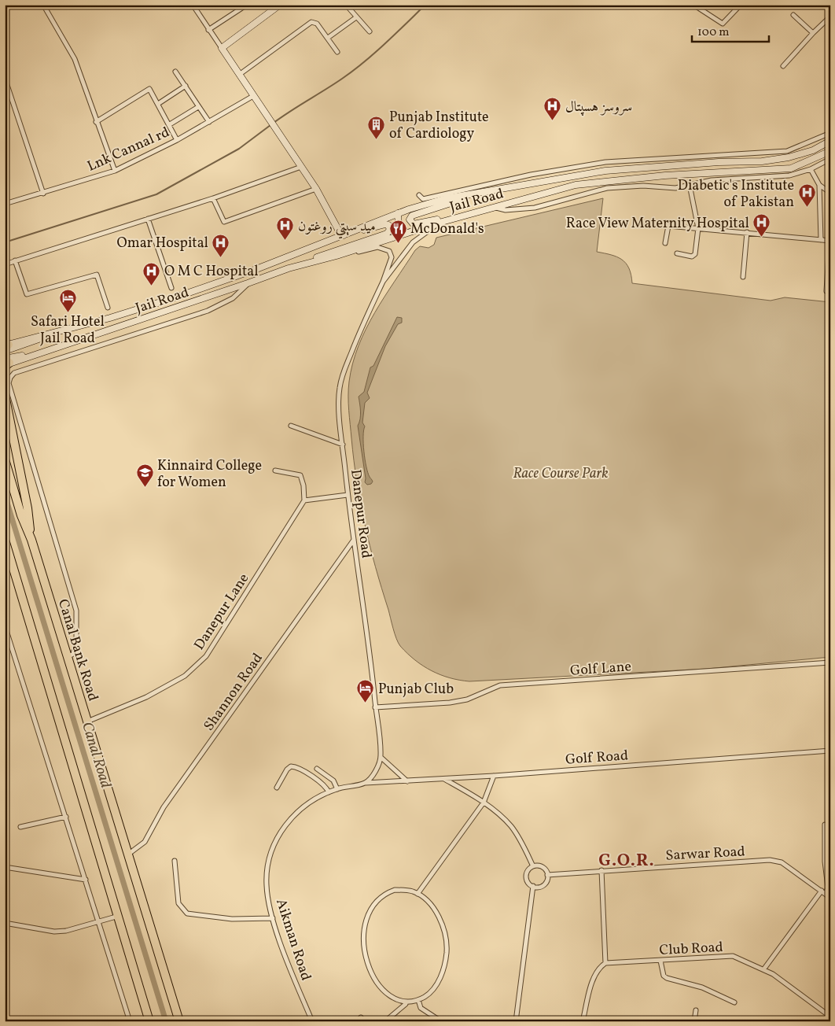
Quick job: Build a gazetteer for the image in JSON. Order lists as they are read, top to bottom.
{
  "streets": {
    "highway": ["Canal Bank Road"],
    "main road": ["Jail Road"],
    "street": [
      "Lnk Cannal rd",
      "Danepur Road",
      "Danepur Lane",
      "Golf Lane",
      "Shannon Road",
      "Golf Road",
      "Sarwar Road",
      "Aikman Road",
      "Club Road"
    ]
  },
  "crossings": [
    ["Jail Road", "Danepur Road"],
    ["Danepur Road", "Golf Lane"],
    ["Danepur Road", "Shannon Road"],
    ["Danepur Lane", "Canal Bank Road"],
    ["Canal Bank Road", "Shannon Road"],
    ["Golf Road", "Aikman Road"]
  ],
  "districts": ["G.O.R."],
  "water": ["Canal Road"],
  "parks": ["Race Course Park"],
  "places": {
    "hospital": [
      "سروسز ہسپتال",
      "Diabetic's Institute of Pakistan",
      "Race View Maternity Hospital",
      "مید سېټي روغتون",
      "Omar Hospital",
      "O M C Hospital"
    ],
    "building": ["Punjab Institute of Cardiology"],
    "restaurant": ["McDonald's"],
    "hotel": ["Safari Hotel Jail Road", "Punjab Club"],
    "school or university": ["Kinnaird College for Women"]
  },
  "scale_bar": "100 m"
}
